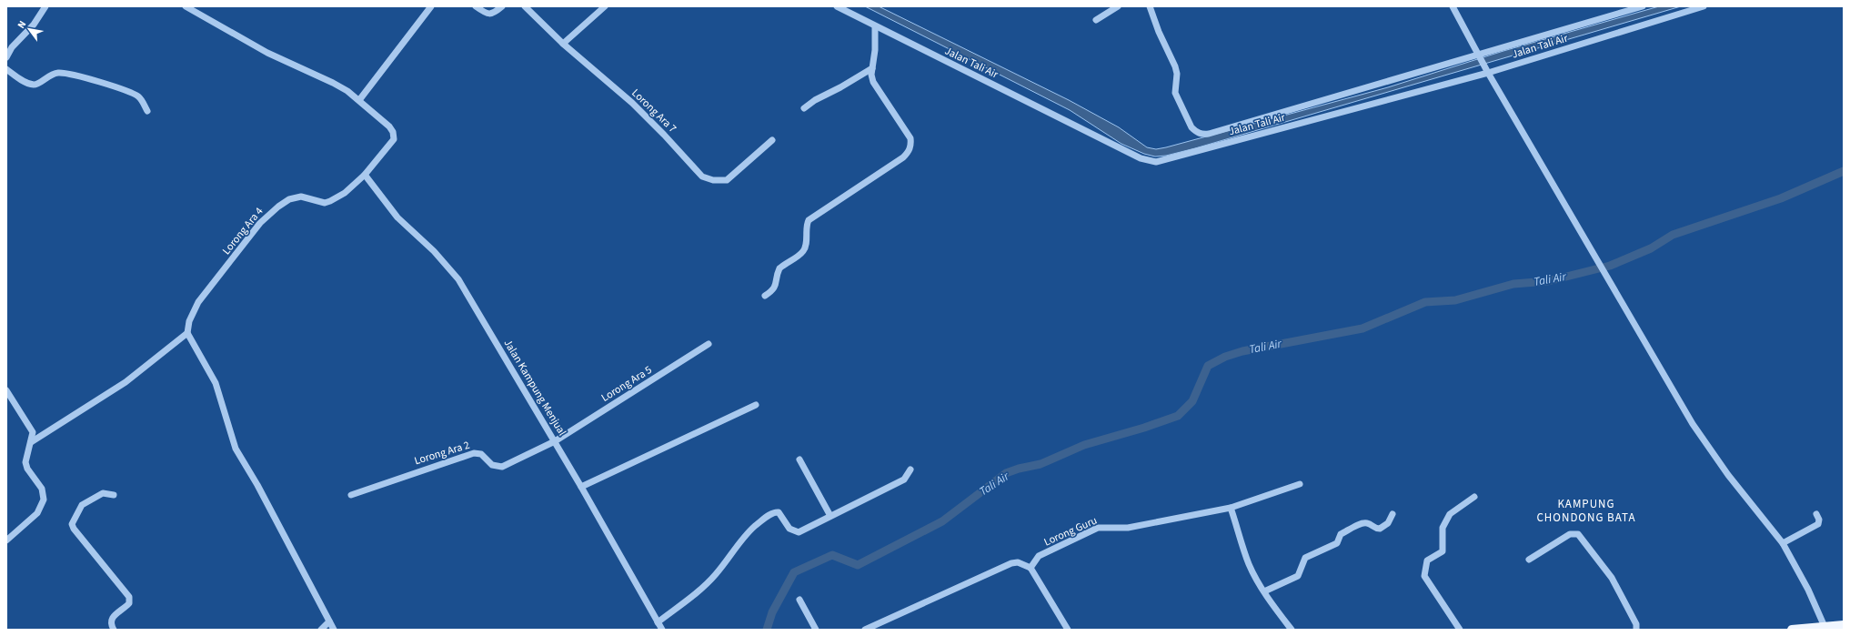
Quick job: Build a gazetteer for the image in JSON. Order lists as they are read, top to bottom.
{
  "streets": {
    "street": [
      "Jalan Tali Air",
      "Lorong Ara 7",
      "Lorong Ara 4",
      "Lorong Ara 5",
      "Jalan Kampung Menjual",
      "Lorong Ara 2",
      "Lorong Guru"
    ]
  },
  "crossings": [
    ["Lorong Ara 4", "Jalan Kampung Menjual"],
    ["Lorong Ara 5", "Jalan Kampung Menjual"],
    ["Lorong Ara 5", "Lorong Ara 2"],
    ["Jalan Kampung Menjual", "Lorong Ara 2"]
  ],
  "districts": ["KAMPUNG CHONDONG BATA"],
  "water": ["Tali Air"],
  "north": "top left"
}
